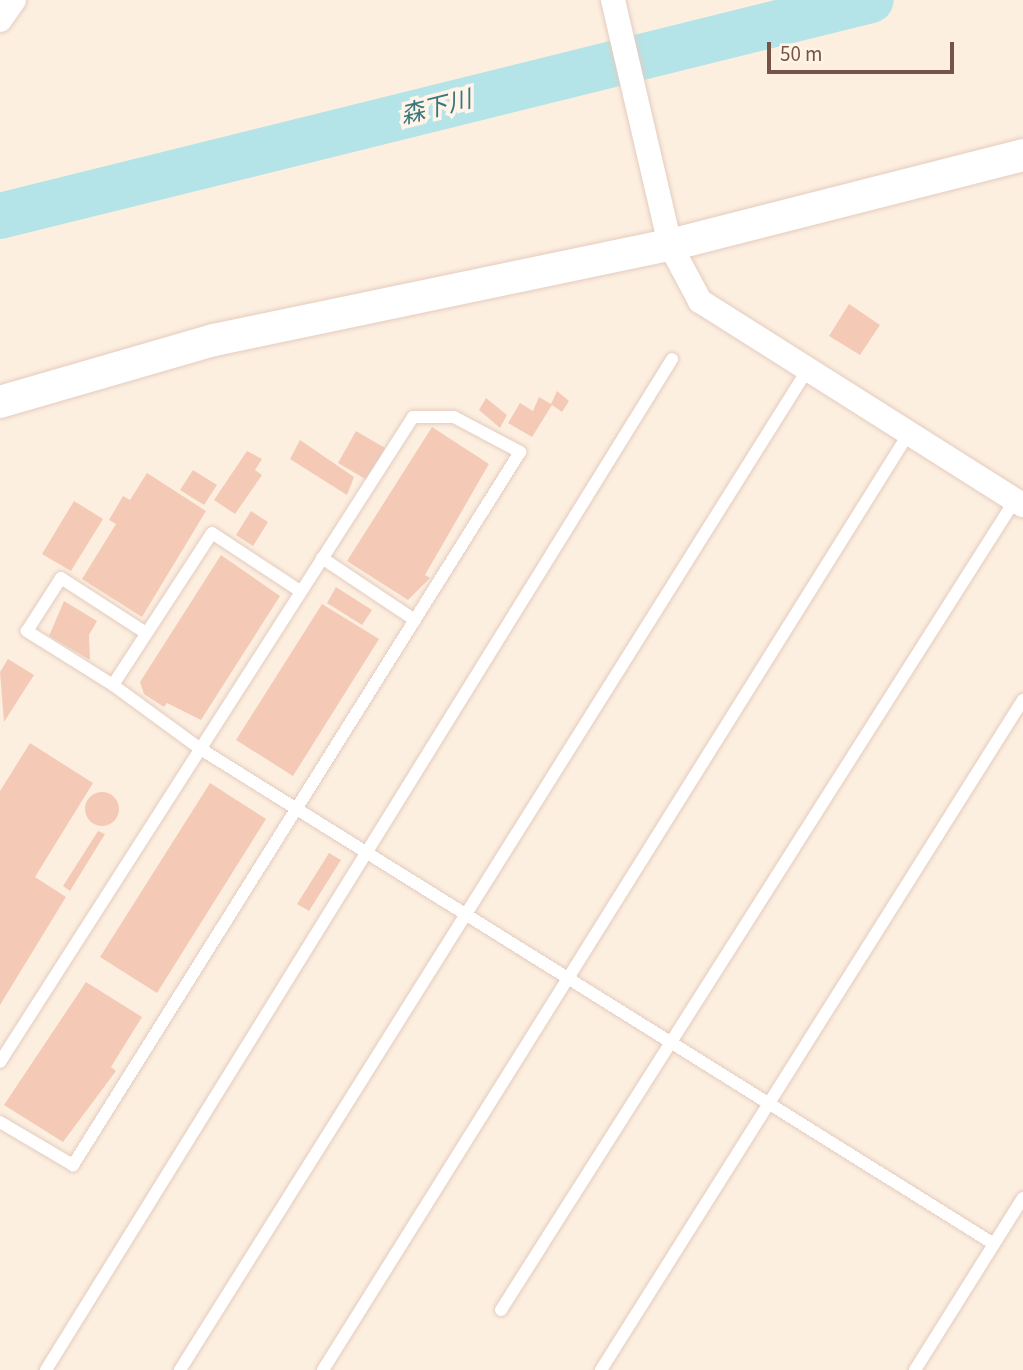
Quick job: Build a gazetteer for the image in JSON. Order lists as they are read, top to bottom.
{
  "water": ["森下川"],
  "scale_bar": "50 m"
}
